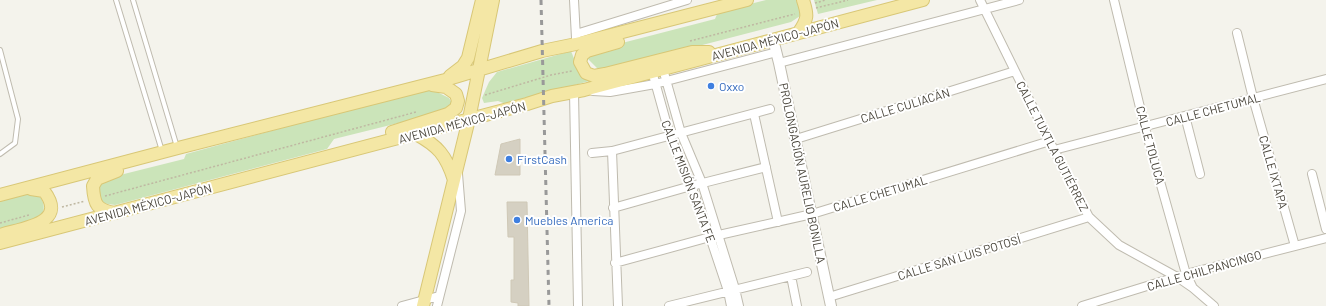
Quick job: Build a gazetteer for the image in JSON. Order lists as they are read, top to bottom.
{
  "streets": {
    "main road": ["AVENIDA MÉXICO-JAPÓN"],
    "street": [
      "CALLE CULIACÁN",
      "CALLE CHETUMAL",
      "CALLE TOLUCA",
      "CALLE TUXTLA GUTIÉRREZ",
      "CALLE IXTAPA",
      "PROLONGACIÓN AURELIO BONILLA",
      "CALLE MISIÓN SANTA FE",
      "CALLE SAN LUIS POTOSÍ",
      "CALLE CHILPANCINGO"
    ]
  },
  "crossings": [
    ["AVENIDA MÉXICO-JAPÓN", "PROLONGACIÓN AURELIO BONILLA"],
    ["AVENIDA MÉXICO-JAPÓN", "CALLE MISIÓN SANTA FE"],
    ["CALLE CULIACÁN", "CALLE TUXTLA GUTIÉRREZ"],
    ["CALLE CULIACÁN", "PROLONGACIÓN AURELIO BONILLA"],
    ["CALLE CHETUMAL", "CALLE TOLUCA"],
    ["CALLE CHETUMAL", "CALLE TUXTLA GUTIÉRREZ"],
    ["CALLE CHETUMAL", "CALLE IXTAPA"],
    ["CALLE CHETUMAL", "PROLONGACIÓN AURELIO BONILLA"],
    ["CALLE CHETUMAL", "CALLE MISIÓN SANTA FE"],
    ["CALLE TOLUCA", "CALLE TUXTLA GUTIÉRREZ"],
    ["CALLE TOLUCA", "CALLE CHILPANCINGO"],
    ["CALLE TUXTLA GUTIÉRREZ", "CALLE SAN LUIS POTOSÍ"],
    ["CALLE TUXTLA GUTIÉRREZ", "CALLE CHILPANCINGO"],
    ["CALLE IXTAPA", "CALLE CHILPANCINGO"],
    ["PROLONGACIÓN AURELIO BONILLA", "CALLE SAN LUIS POTOSÍ"]
  ],
  "places": ["Oxxo", "FirstCash", "Muebles America"]
}
